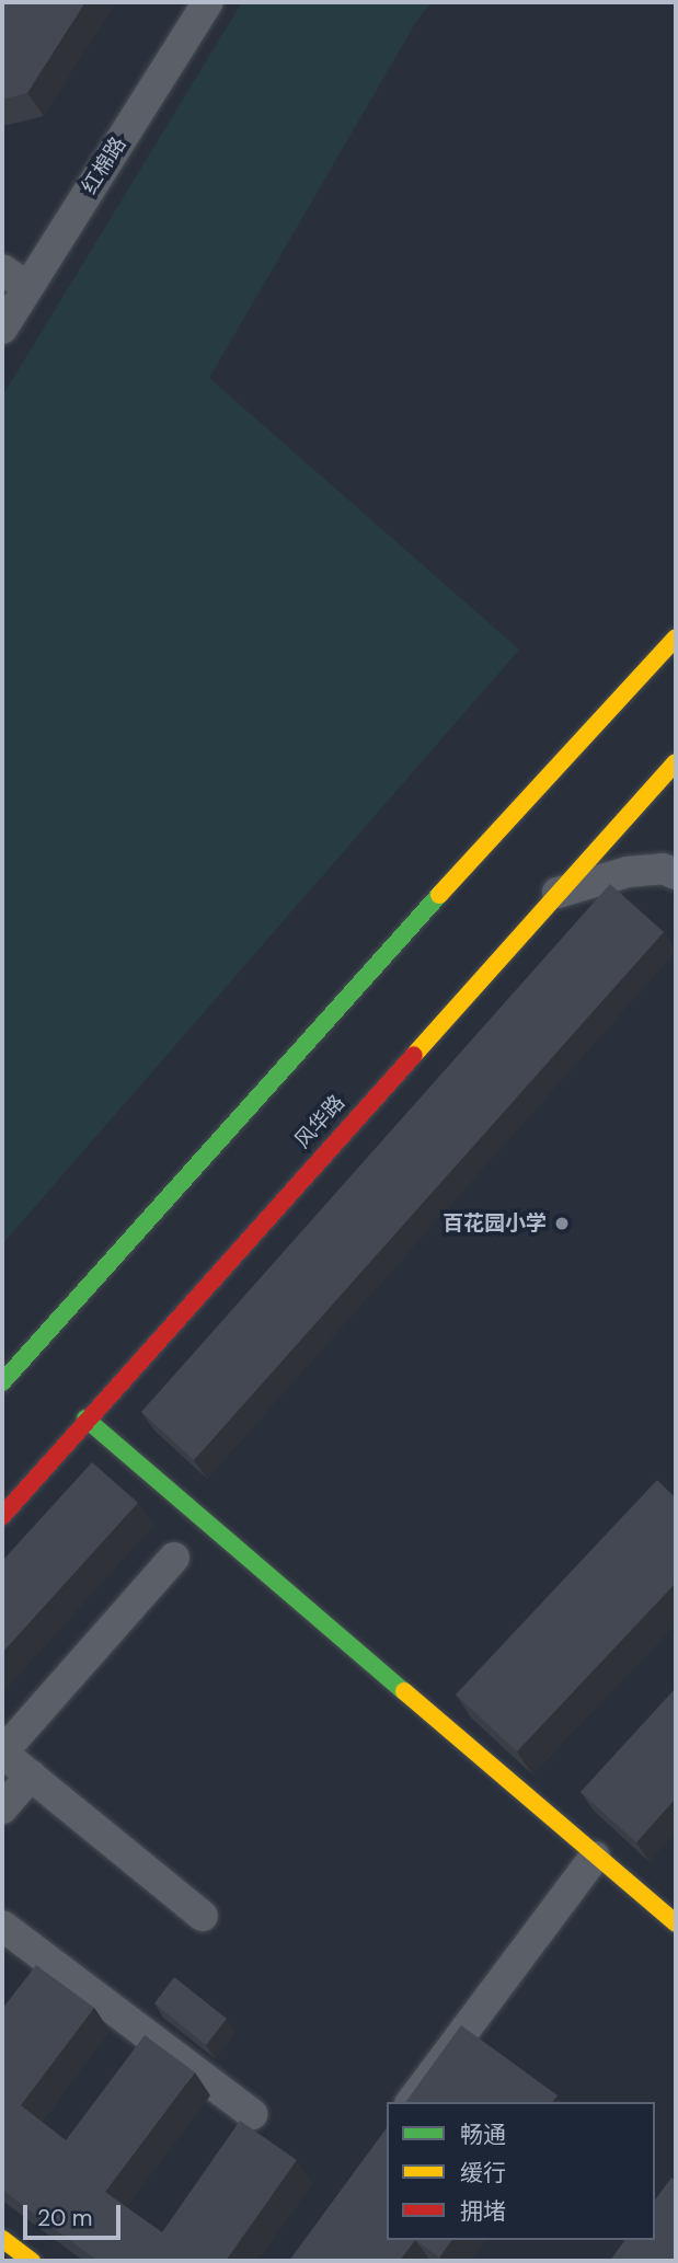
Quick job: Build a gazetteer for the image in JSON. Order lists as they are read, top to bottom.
{
  "streets": {
    "main road": ["风华路"],
    "street": ["红棉路"]
  },
  "places": ["百花园小学"],
  "legend": ["畅通", "缓行", "拥堵"],
  "scale_bar": "20 m"
}
